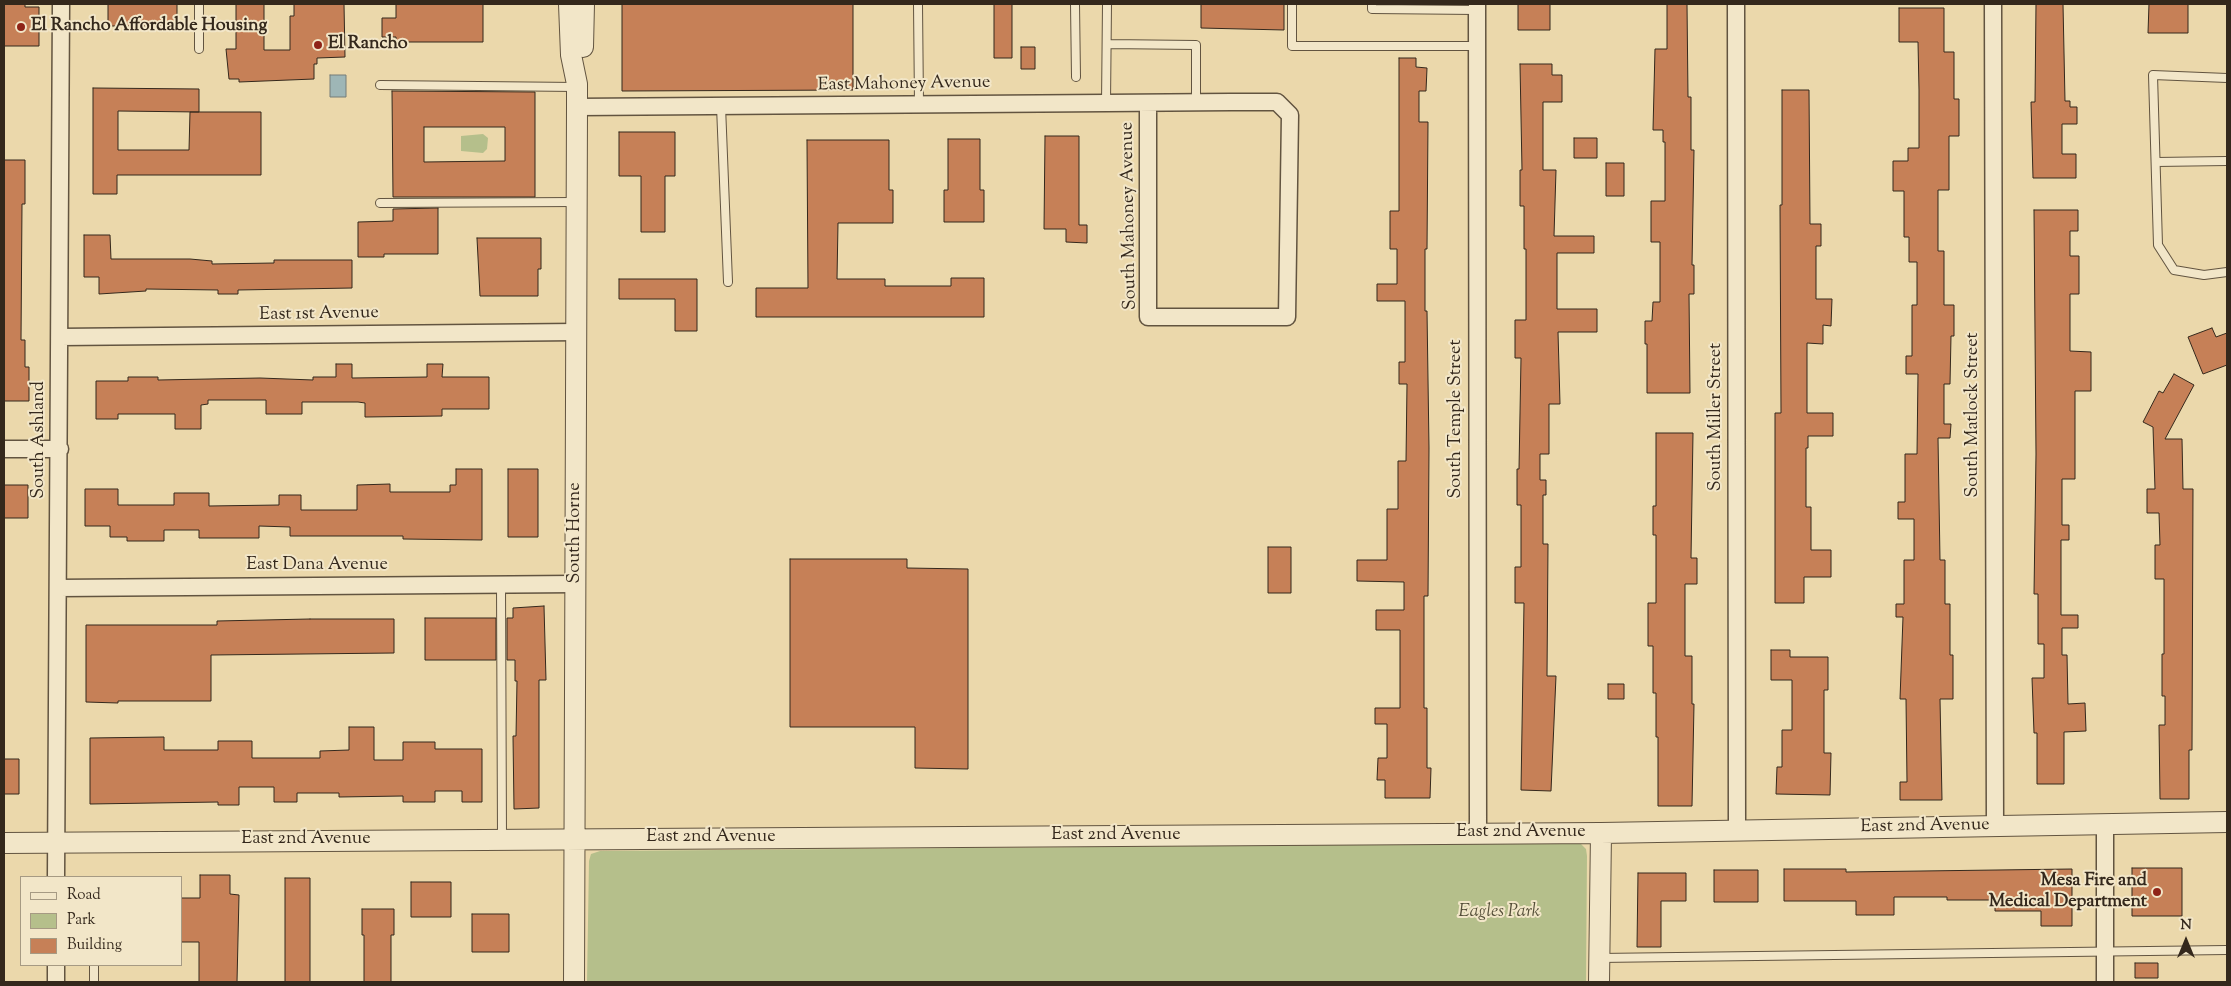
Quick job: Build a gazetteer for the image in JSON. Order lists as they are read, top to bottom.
{
  "streets": {
    "street": [
      "East Mahoney Avenue",
      "South Mahoney Avenue",
      "East 1st Avenue",
      "South Matlock Street",
      "South Miller Street",
      "South Temple Street",
      "South Ashland",
      "South Horne",
      "East Dana Avenue",
      "East 2nd Avenue"
    ]
  },
  "crossings": [
    ["East Mahoney Avenue", "South Mahoney Avenue"],
    ["East Mahoney Avenue", "South Horne"],
    ["East 1st Avenue", "South Ashland"],
    ["East 1st Avenue", "South Horne"],
    ["South Matlock Street", "East 2nd Avenue"],
    ["South Miller Street", "East 2nd Avenue"],
    ["South Temple Street", "East 2nd Avenue"],
    ["South Ashland", "East Dana Avenue"],
    ["South Ashland", "East 2nd Avenue"],
    ["South Horne", "East Dana Avenue"],
    ["South Horne", "East 2nd Avenue"]
  ],
  "parks": ["Eagles Park"],
  "places": ["El Rancho Affordable Housing", "El Rancho", "Mesa Fire and Medical Department"],
  "legend": ["Road", "Park", "Building"],
  "north": "top"
}
